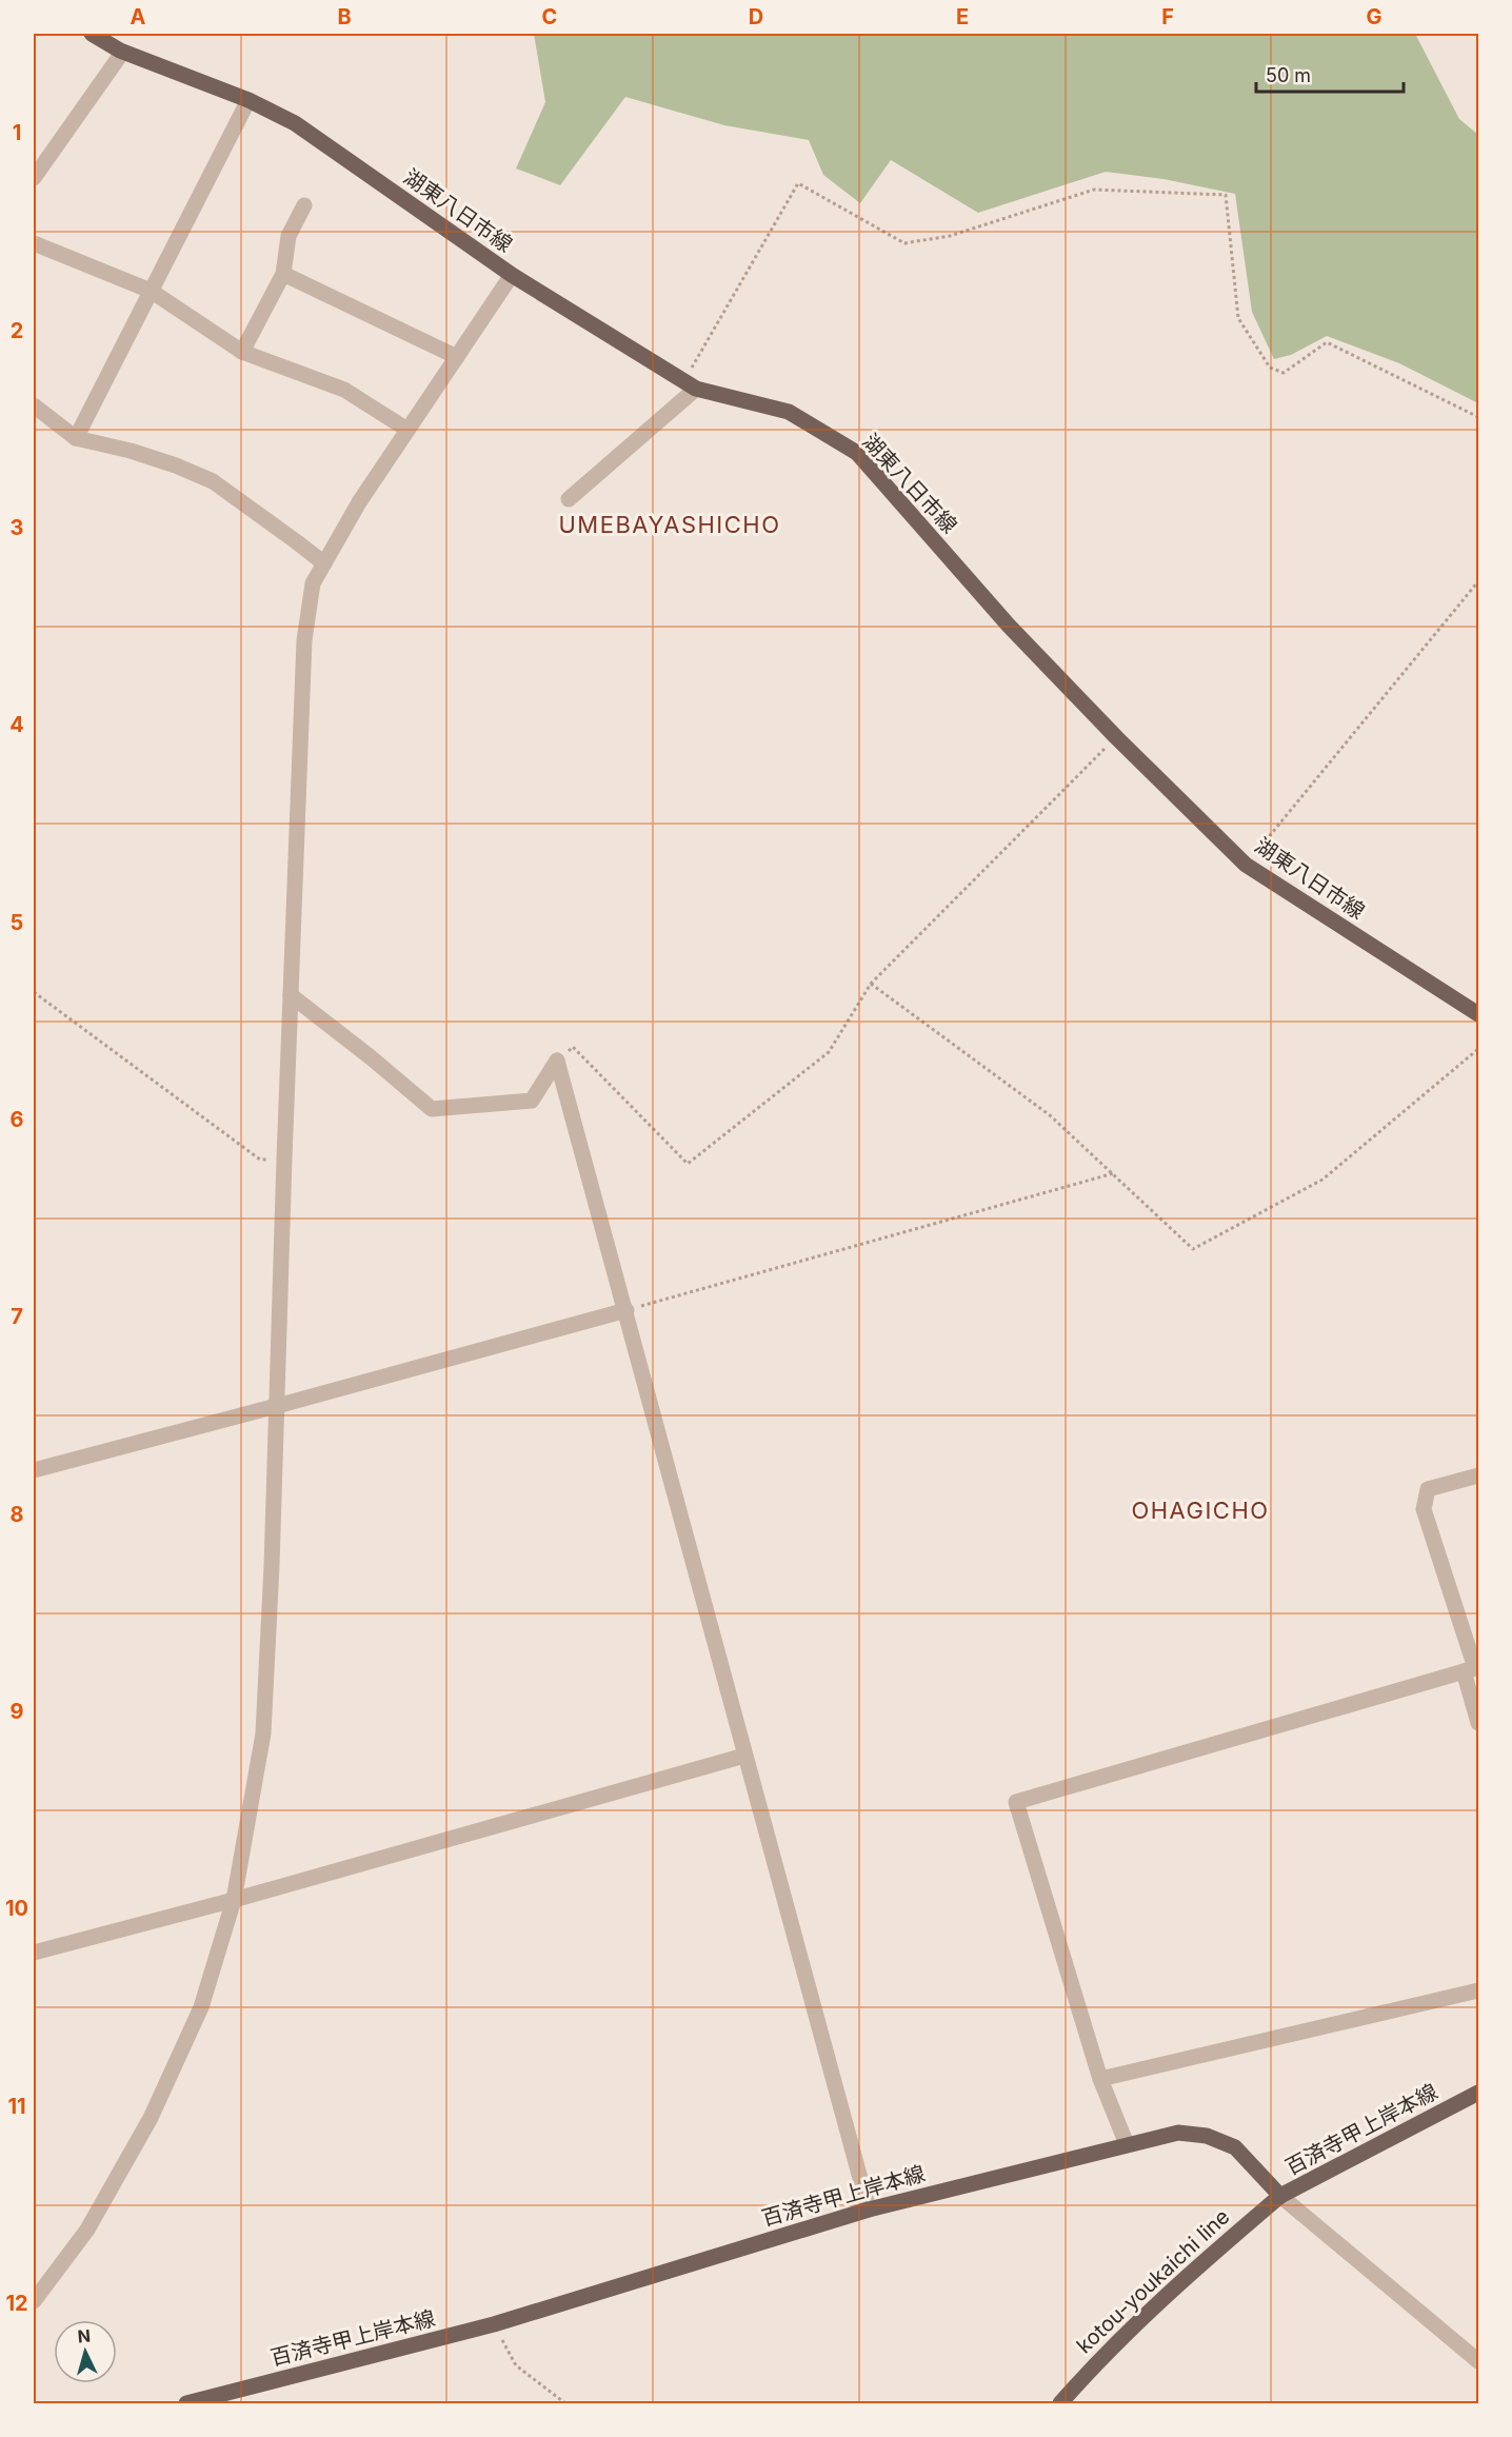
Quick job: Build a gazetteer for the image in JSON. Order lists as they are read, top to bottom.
{
  "streets": {
    "main road": ["湖東八日市線", "百済寺甲上岸本線", "kotou-youkaichi line"]
  },
  "crossings": [
    ["百済寺甲上岸本線", "kotou-youkaichi line"]
  ],
  "districts": ["UMEBAYASHICHO", "OHAGICHO"],
  "scale_bar": "50 m",
  "north": "top",
  "grid": {
    "columns": [
      "A",
      "B",
      "C",
      "D",
      "E",
      "F",
      "G"
    ],
    "rows": [
      "1",
      "2",
      "3",
      "4",
      "5",
      "6",
      "7",
      "8",
      "9",
      "10",
      "11",
      "12"
    ]
  }
}
